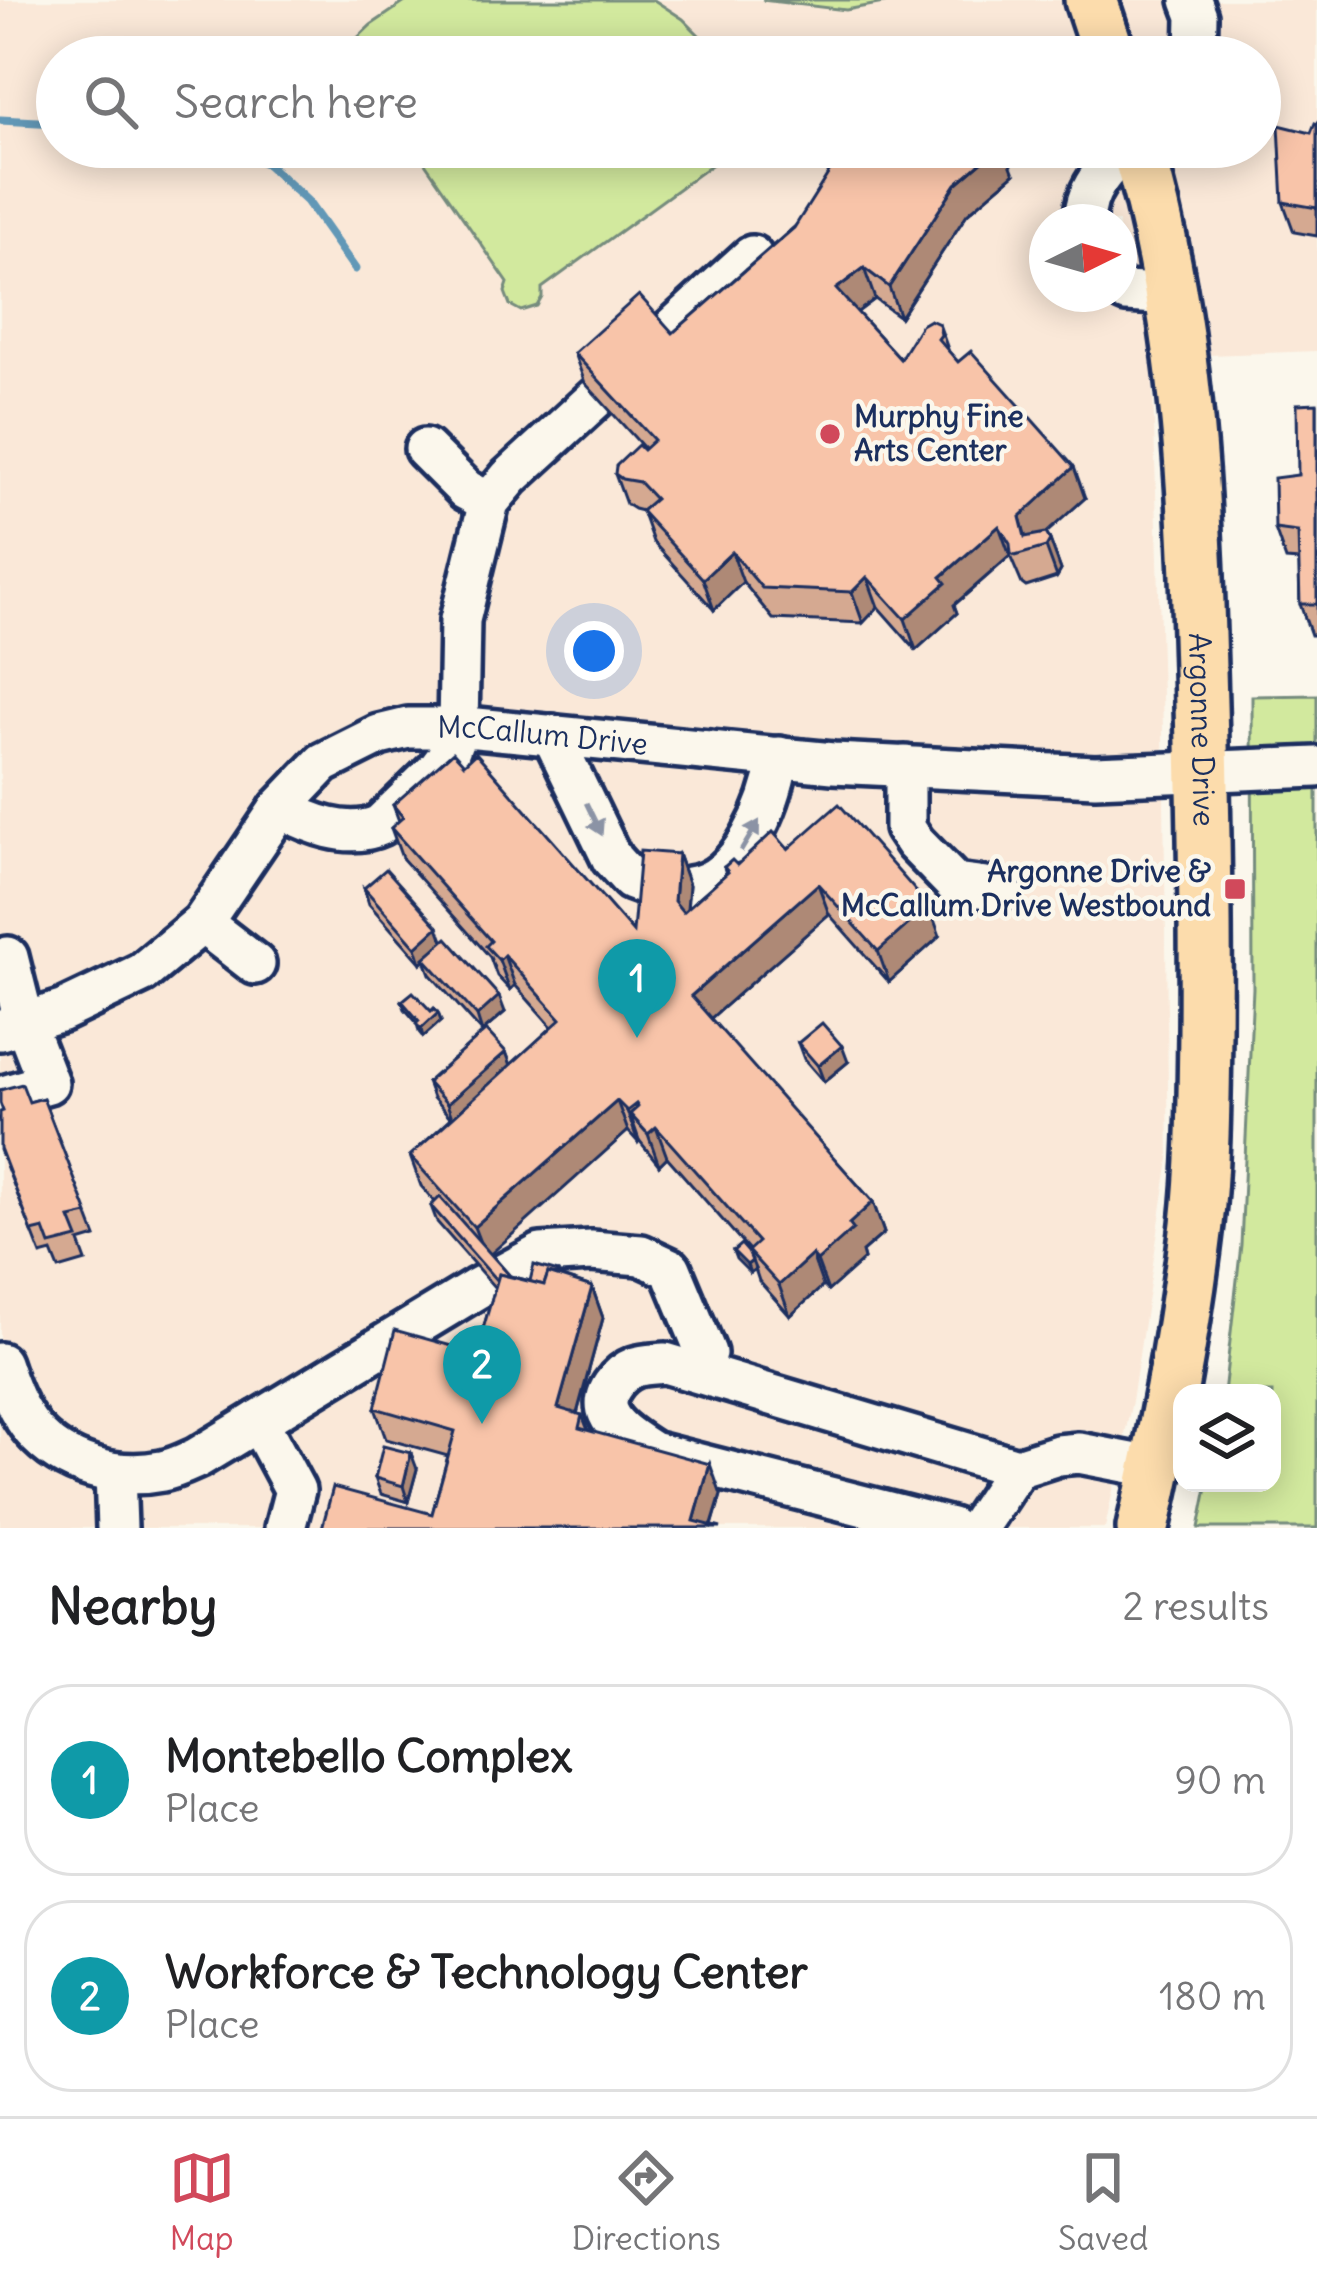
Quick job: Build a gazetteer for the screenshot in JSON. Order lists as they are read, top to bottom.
{
  "streets": {
    "main road": ["Argonne Drive"],
    "street": ["McCallum Drive"]
  },
  "crossings": [
    ["Argonne Drive", "McCallum Drive"]
  ],
  "places": {
    "other": ["Murphy Fine Arts Center"],
    "transit": ["Argonne Drive & McCallum Drive Westbound"]
  },
  "north": "right",
  "page": {
    "search": "Search here",
    "pins": ["1", "2"],
    "heading": ["Nearby", "2 results"],
    "list": [
      {
        "mark": "1",
        "name": "Montebello Complex",
        "note": "Place",
        "value": "90 m"
      },
      {
        "mark": "2",
        "name": "Workforce & Technology Center",
        "note": "Place",
        "value": "180 m"
      }
    ],
    "nav": ["Map", "Directions", "Saved"]
  }
}
